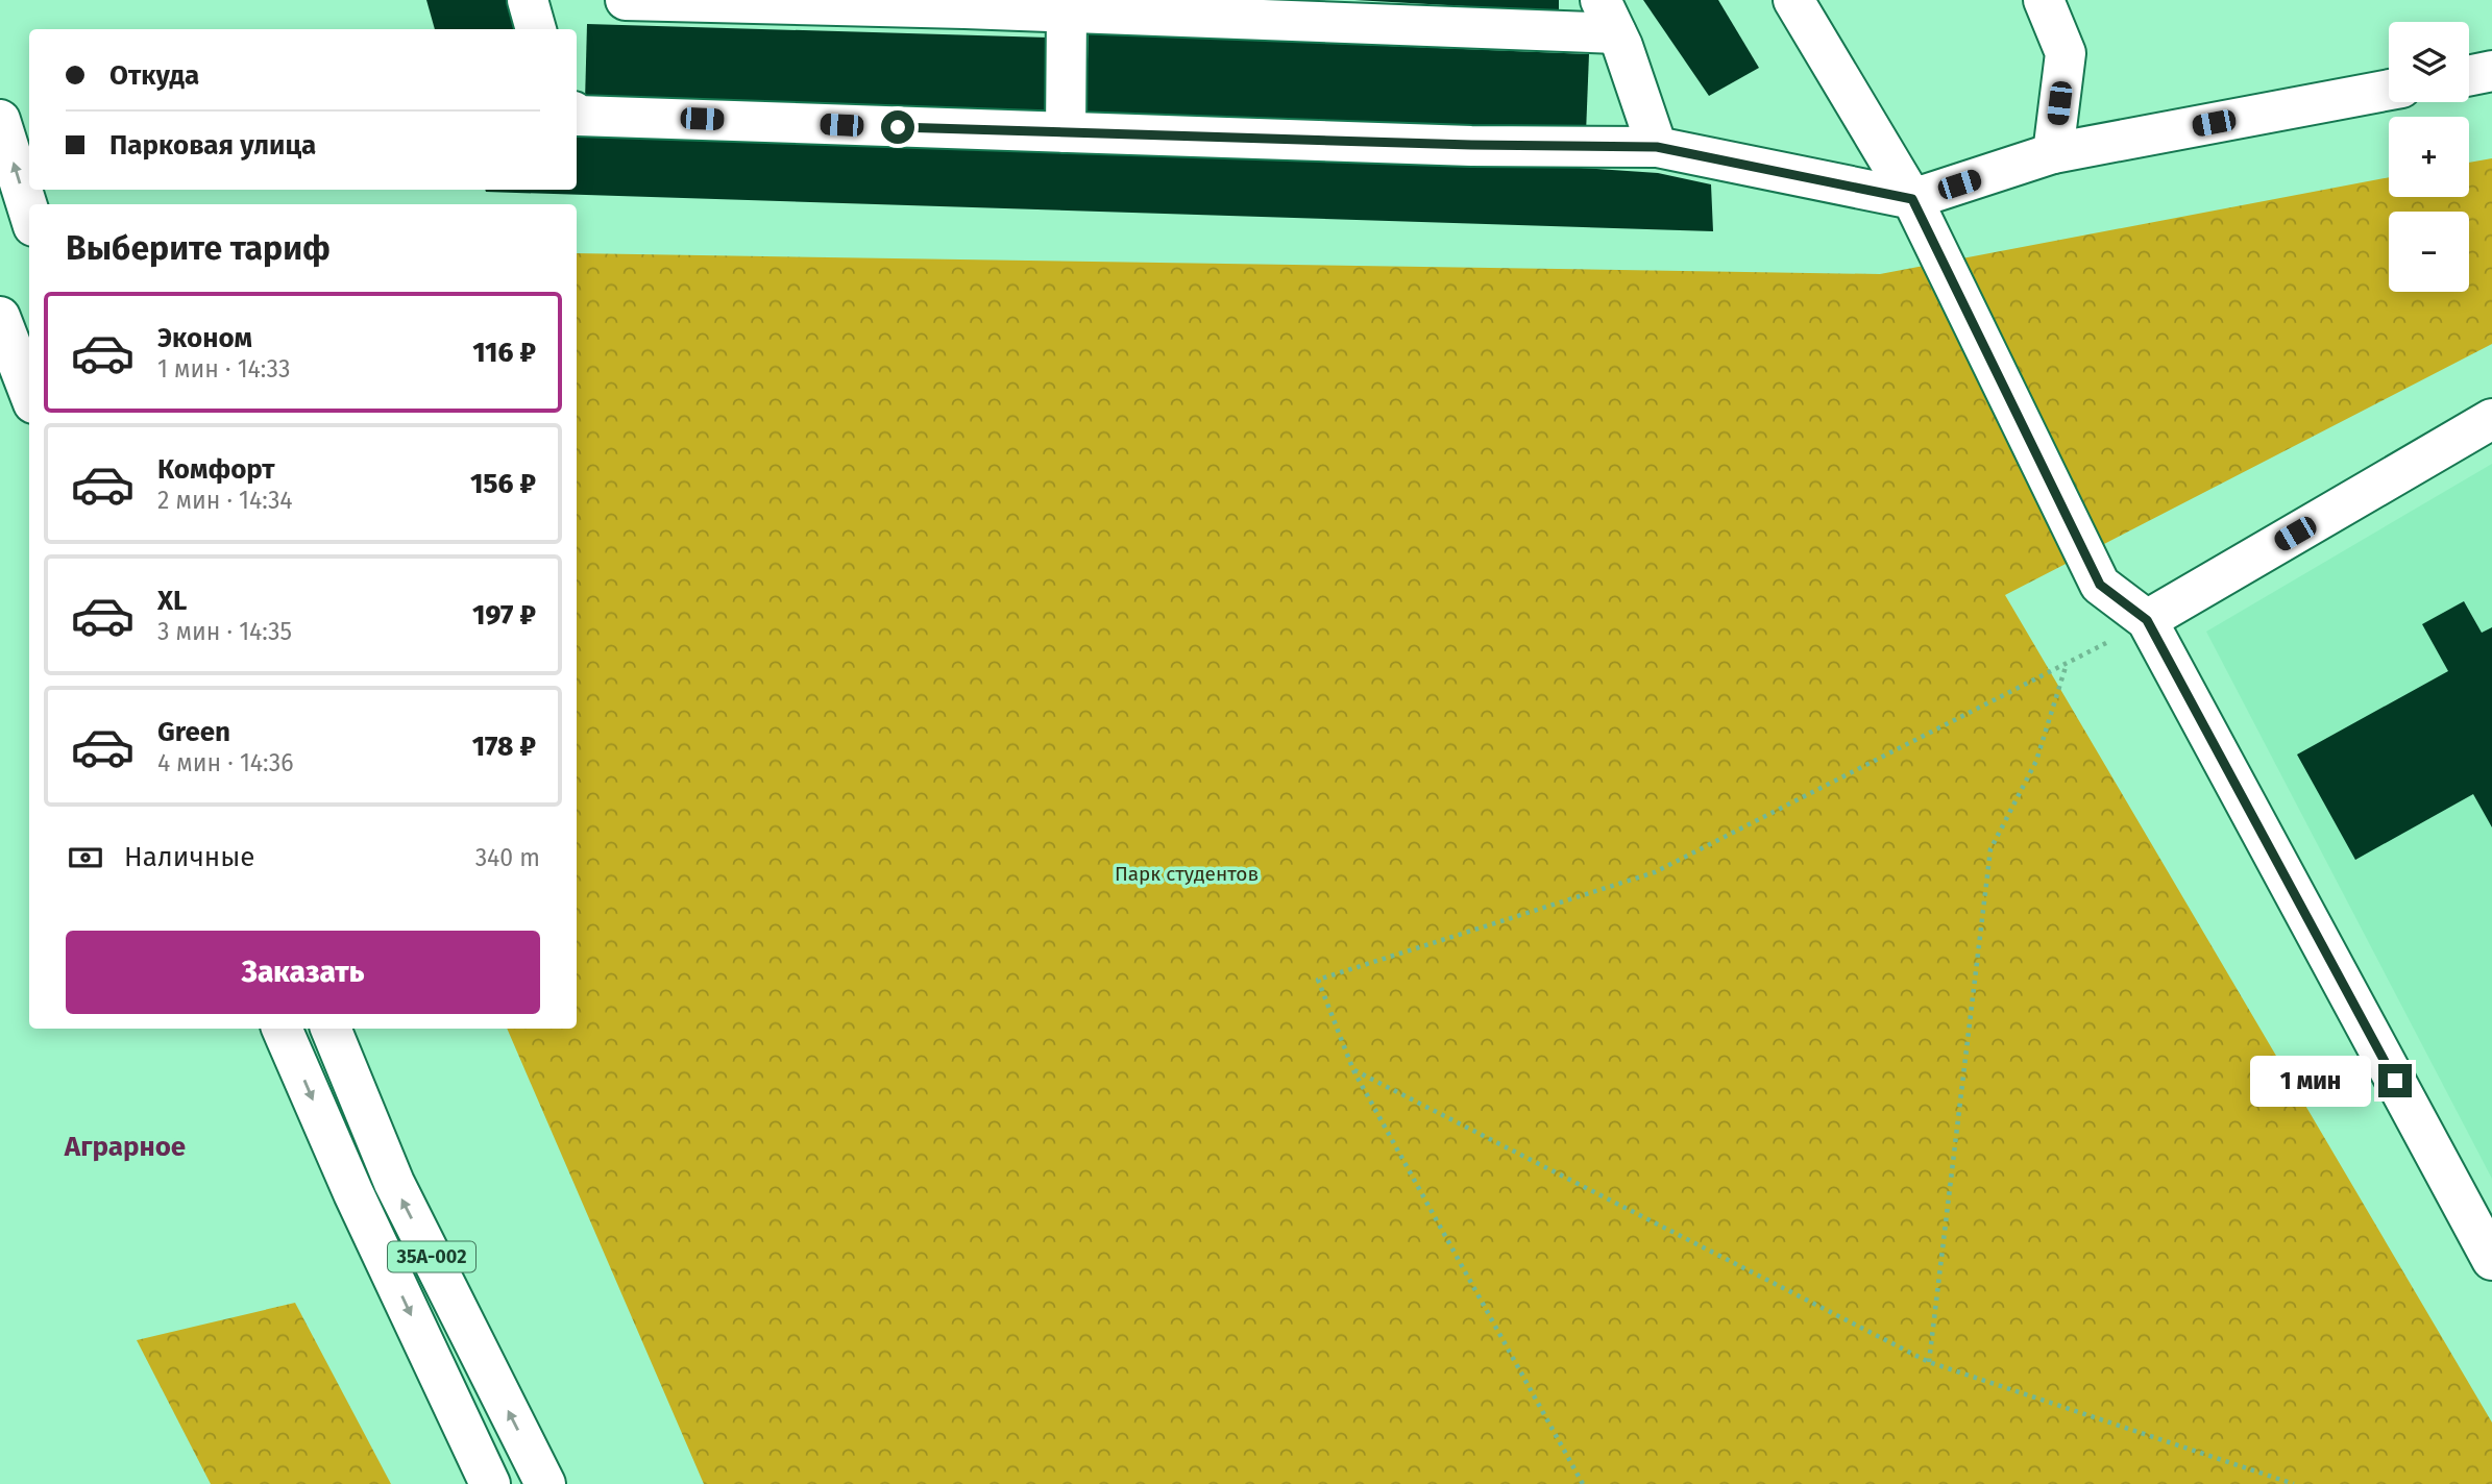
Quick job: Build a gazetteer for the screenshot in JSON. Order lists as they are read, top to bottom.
{
  "streets": {
    "main road": ["35А-002"]
  },
  "districts": ["Аграрное"],
  "parks": ["Парк студентов"],
  "page": {
    "map_buttons": ["+", "−"],
    "banner": ["Откуда", "Парковая улица"],
    "heading": "Выберите тариф",
    "list": [
      {
        "name": "Эконом",
        "note": "1 мин · 14:33",
        "value": "116 ₽"
      },
      {
        "name": "Комфорт",
        "note": "2 мин · 14:34",
        "value": "156 ₽"
      },
      {
        "name": "XL",
        "note": "3 мин · 14:35",
        "value": "197 ₽"
      },
      {
        "name": "Green",
        "note": "4 мин · 14:36",
        "value": "178 ₽"
      }
    ],
    "pay": ["Наличные", "340 m"],
    "buttons": "Заказать",
    "bubble": "1 мин"
  }
}
